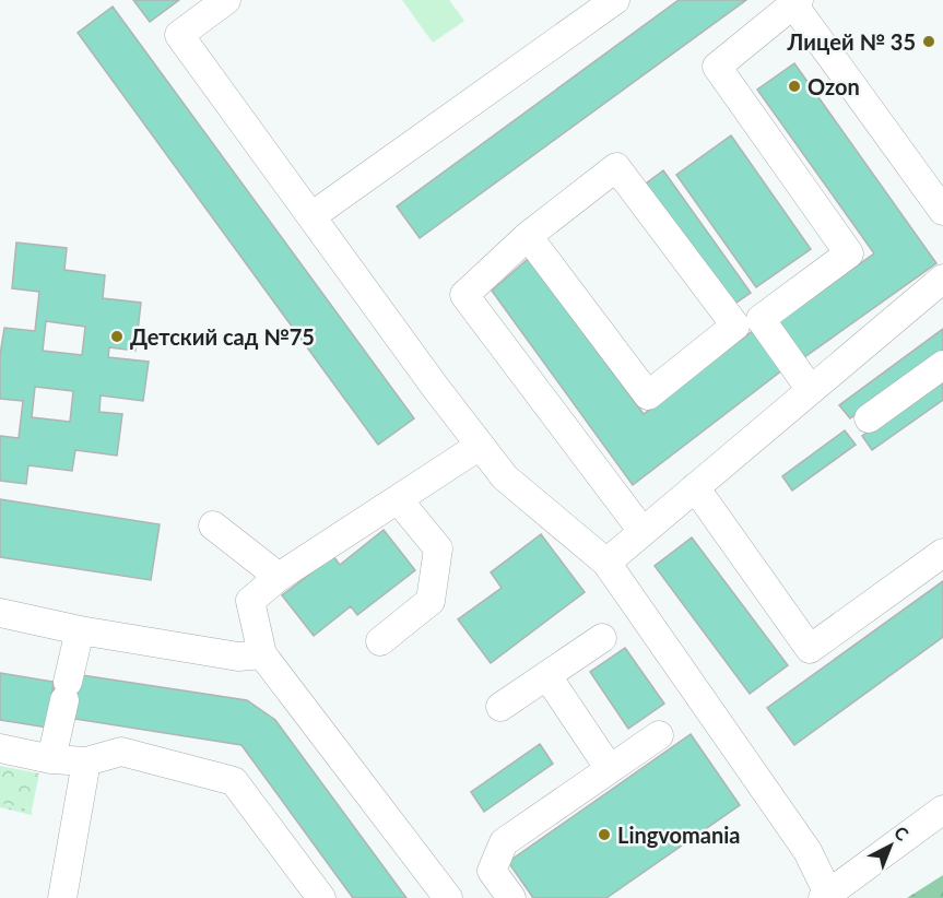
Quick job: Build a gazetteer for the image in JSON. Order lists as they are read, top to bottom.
{
  "places": [
    "Лицей № 35",
    "Ozon",
    "Детский сад №75",
    "Lingvomania"
  ],
  "north": "top right"
}
